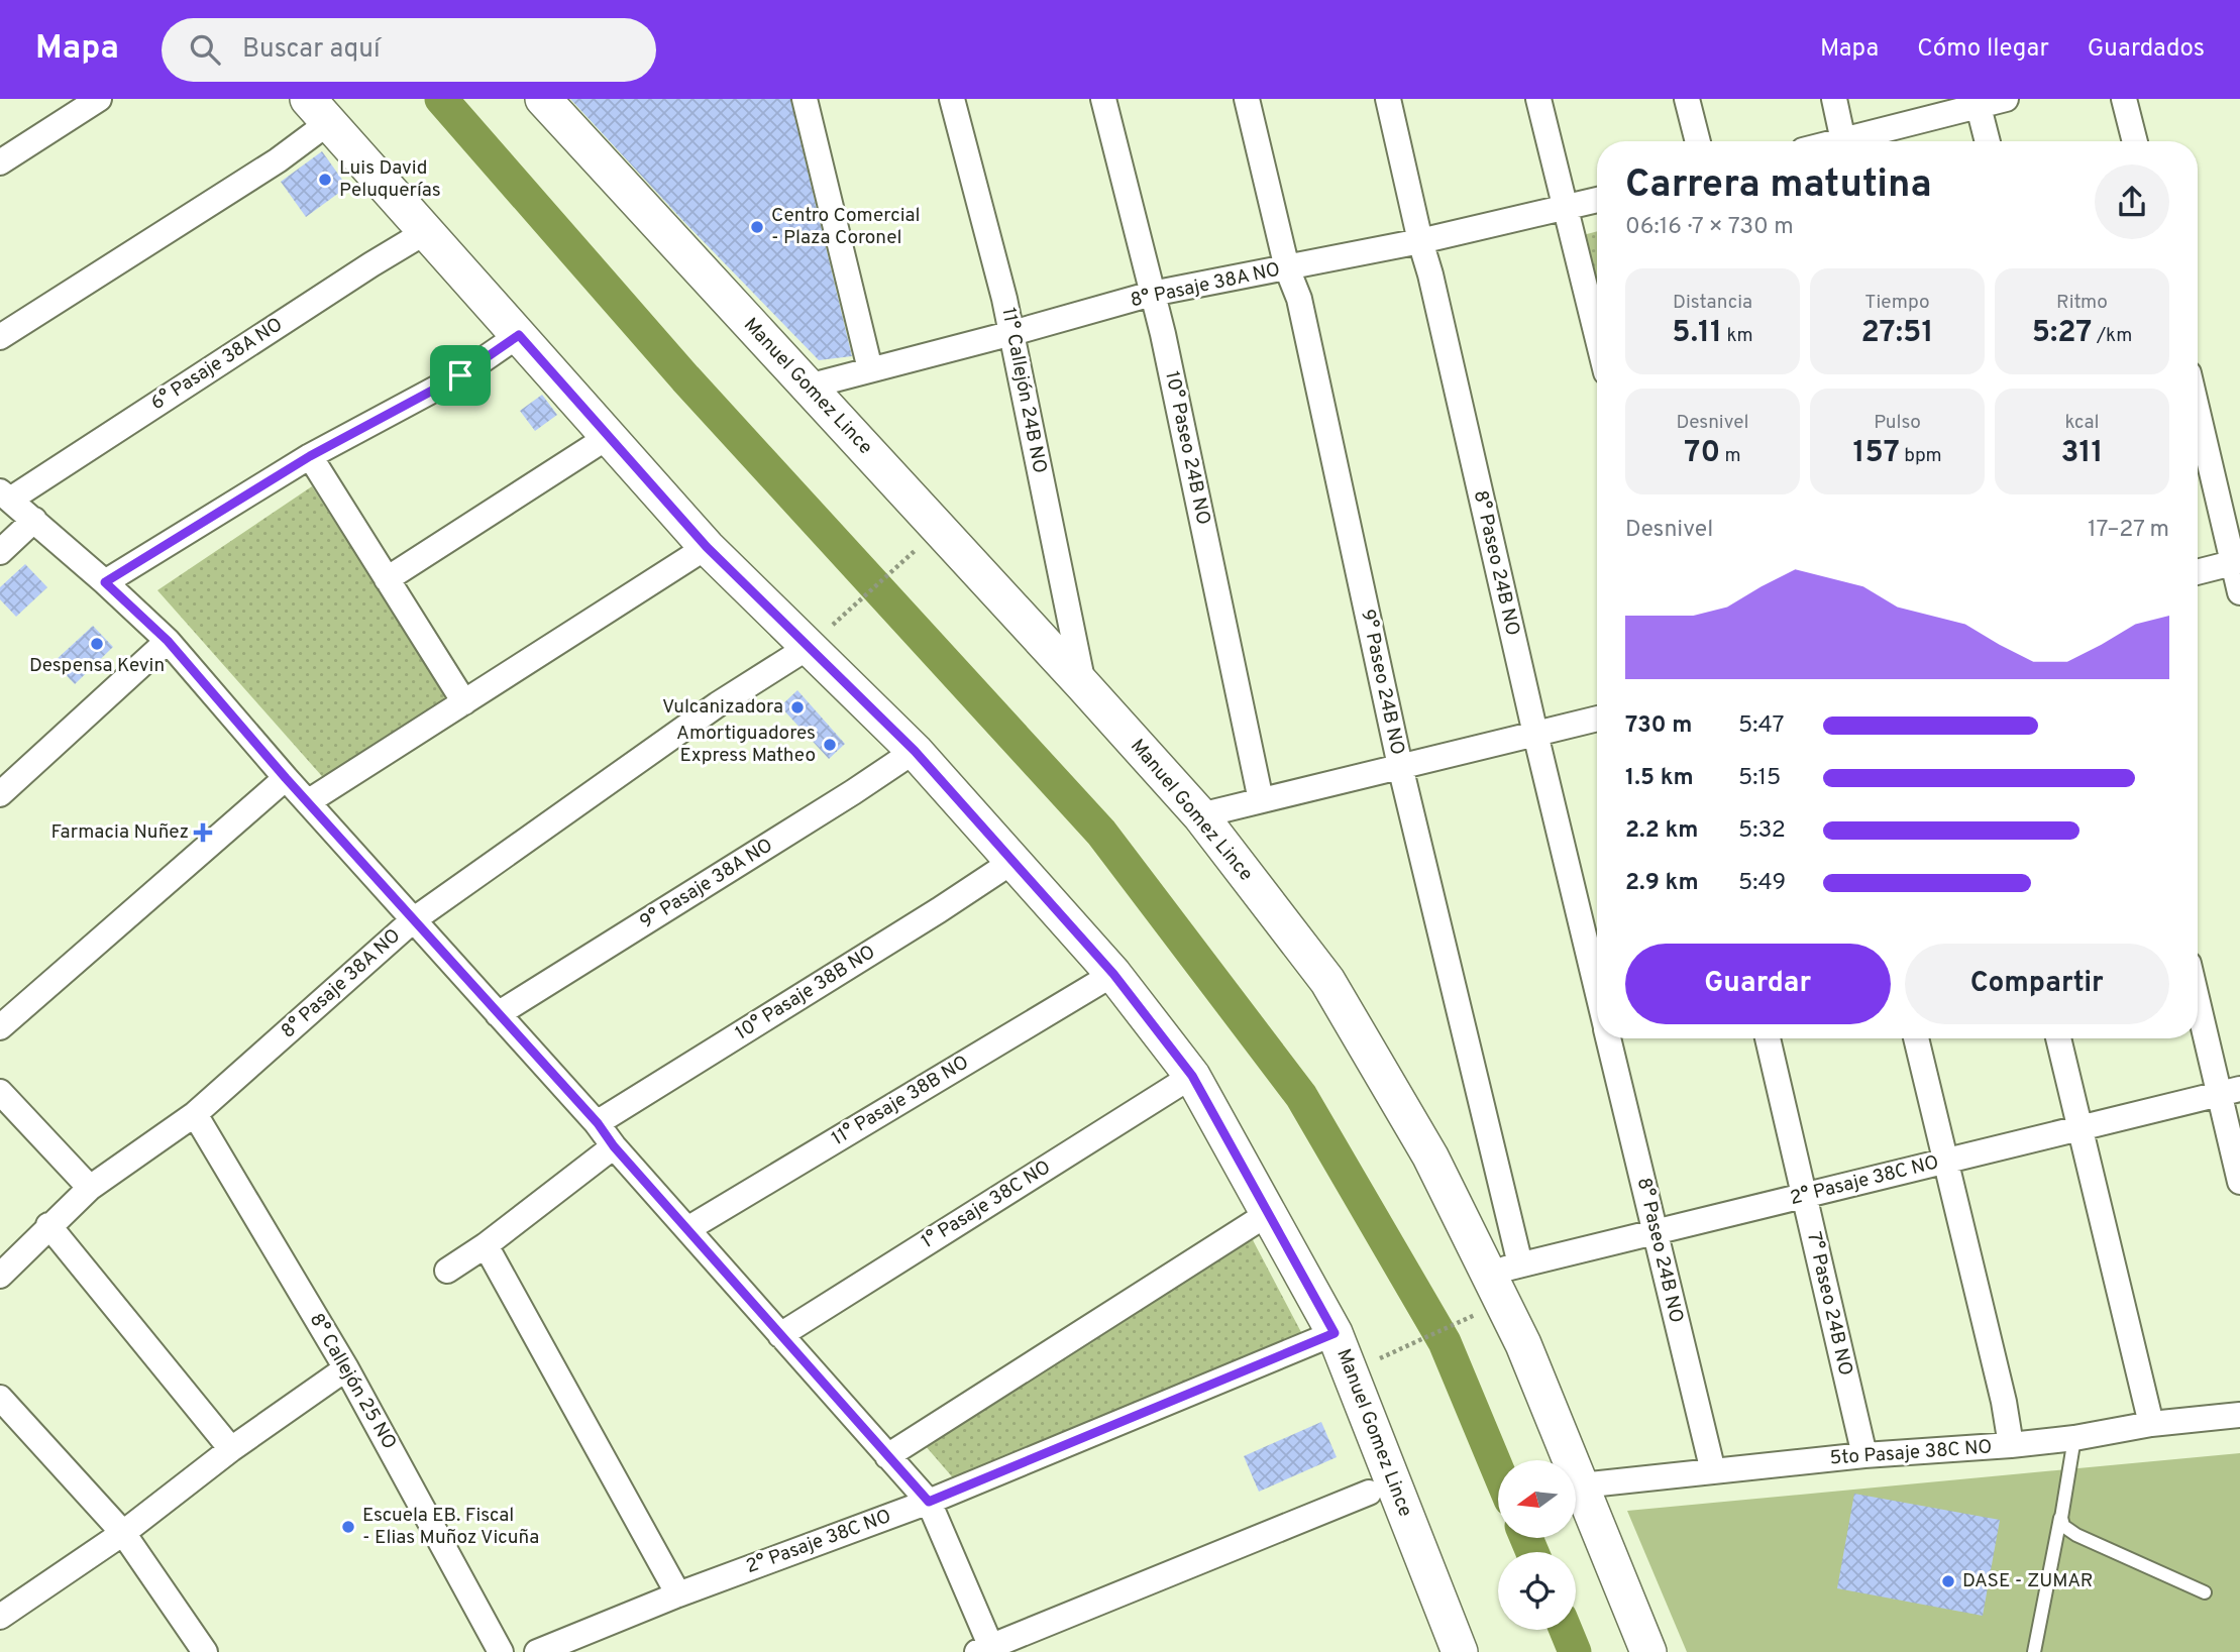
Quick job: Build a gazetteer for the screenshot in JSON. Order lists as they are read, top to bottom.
{
  "streets": {
    "main road": ["Manuel Gomez Lince"],
    "street": [
      "8° Pasaje 38A NO",
      "6° Pasaje 38A NO",
      "11° Callejón 24B NO",
      "10° Paseo 24B NO",
      "8° Paseo 24B NO",
      "9° Paseo 24B NO",
      "9° Pasaje 38A NO",
      "10° Pasaje 38B NO",
      "11° Pasaje 38B NO",
      "2° Pasaje 38C NO",
      "1° Pasaje 38C NO",
      "7° Paseo 24B NO",
      "8° Callejón 25 NO",
      "5to Pasaje 38C NO"
    ]
  },
  "crossings": [
    ["8° Pasaje 38A NO", "Manuel Gomez Lince"],
    ["8° Pasaje 38A NO", "11° Callejón 24B NO"],
    ["8° Pasaje 38A NO", "10° Paseo 24B NO"],
    ["8° Pasaje 38A NO", "8° Paseo 24B NO"],
    ["8° Pasaje 38A NO", "9° Paseo 24B NO"],
    ["8° Pasaje 38A NO", "8° Callejón 25 NO"],
    ["6° Pasaje 38A NO", "Manuel Gomez Lince"],
    ["Manuel Gomez Lince", "11° Callejón 24B NO"],
    ["Manuel Gomez Lince", "9° Paseo 24B NO"],
    ["Manuel Gomez Lince", "9° Pasaje 38A NO"],
    ["Manuel Gomez Lince", "10° Pasaje 38B NO"],
    ["Manuel Gomez Lince", "11° Pasaje 38B NO"],
    ["Manuel Gomez Lince", "2° Pasaje 38C NO"],
    ["Manuel Gomez Lince", "1° Pasaje 38C NO"],
    ["Manuel Gomez Lince", "5to Pasaje 38C NO"],
    ["8° Paseo 24B NO", "2° Pasaje 38C NO"],
    ["8° Paseo 24B NO", "5to Pasaje 38C NO"],
    ["9° Paseo 24B NO", "2° Pasaje 38C NO"],
    ["2° Pasaje 38C NO", "7° Paseo 24B NO"],
    ["7° Paseo 24B NO", "5to Pasaje 38C NO"]
  ],
  "places": {
    "other": [
      "Luis David Peluquerías",
      "Centro Comercial - Plaza Coronel",
      "Despensa Kevin",
      "Vulcanizadora",
      "Amortiguadores Express Matheo",
      "Escuela EB. Fiscal - Elias Muñoz Vicuña",
      "DASE - ZUMAR"
    ],
    "health": ["Farmacia Nuñez"]
  },
  "north": "left",
  "page": {
    "header": "Mapa",
    "search": "Buscar aquí",
    "nav": ["Mapa", "Cómo llegar", "Guardados"],
    "heading": ["Carrera matutina", "06:16 · 7 × 730 m"],
    "stats": [
      ["Distancia", "5.11 km"],
      ["Tiempo", "27:51"],
      ["Ritmo", "5:27 /km"],
      ["Desnivel", "70 m"],
      ["Pulso", "157 bpm"],
      ["kcal", "311"]
    ],
    "chart": ["Desnivel", "17–27 m"],
    "list": [
      {
        "name": "730 m",
        "note": "5:47"
      },
      {
        "name": "1.5 km",
        "note": "5:15"
      },
      {
        "name": "2.2 km",
        "note": "5:32"
      },
      {
        "name": "2.9 km",
        "note": "5:49"
      }
    ],
    "buttons": ["Guardar", "Compartir"]
  }
}
